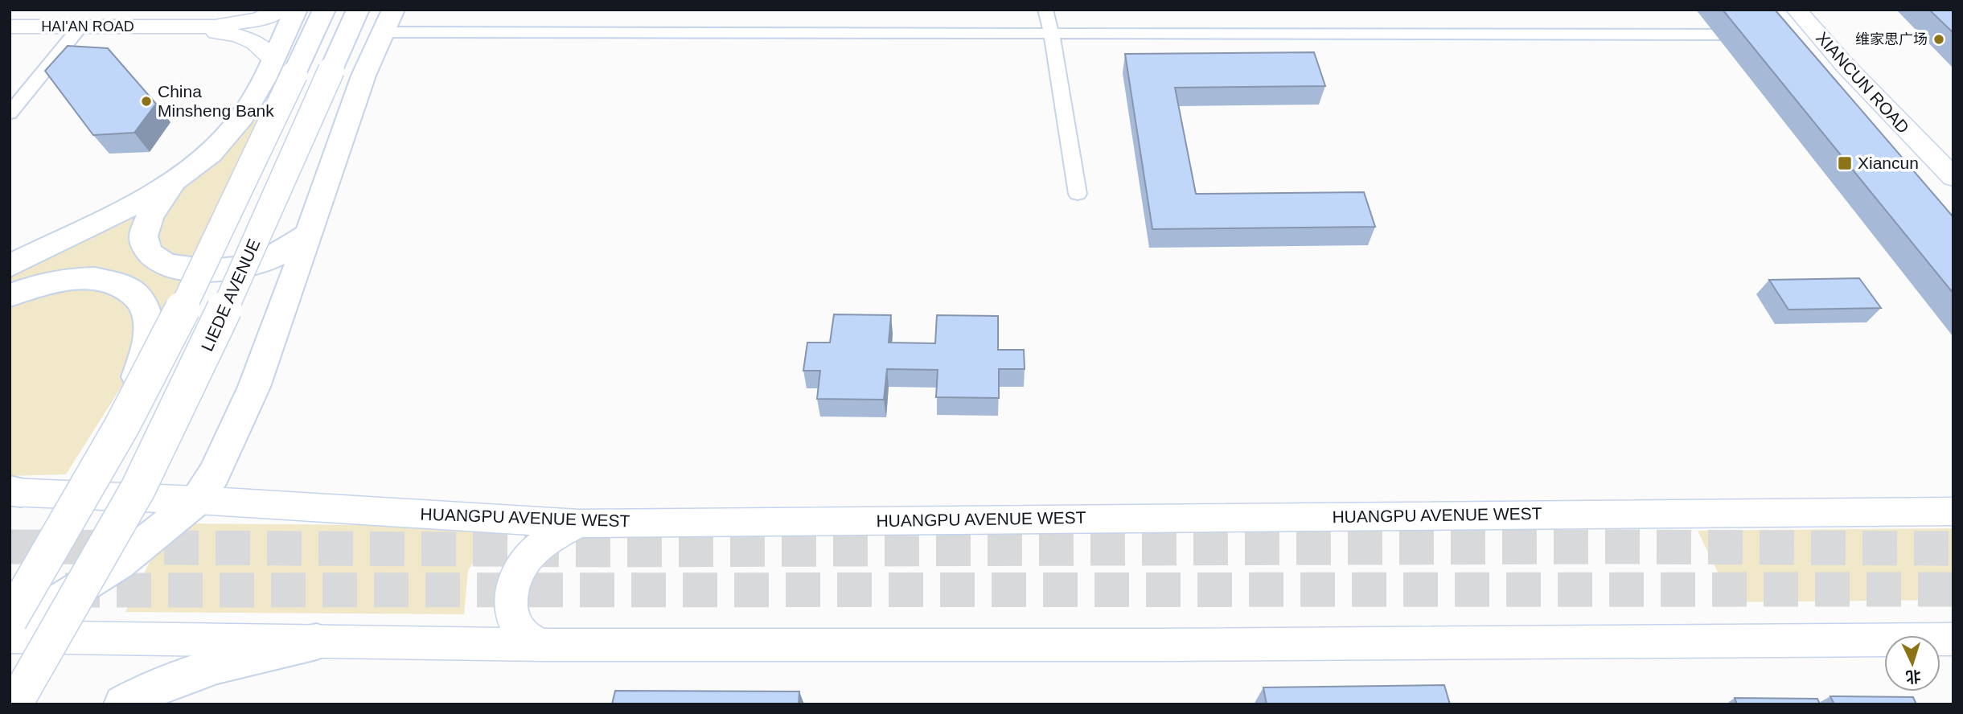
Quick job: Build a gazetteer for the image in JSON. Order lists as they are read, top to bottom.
{
  "streets": {
    "highway": ["LIEDE AVENUE"],
    "main road": ["HAI'AN ROAD", "XIANCUN ROAD", "HUANGPU AVENUE WEST"]
  },
  "places": {
    "other": ["维家思广场", "China Minsheng Bank"],
    "transit": ["Xiancun"]
  },
  "north": "bottom"
}
